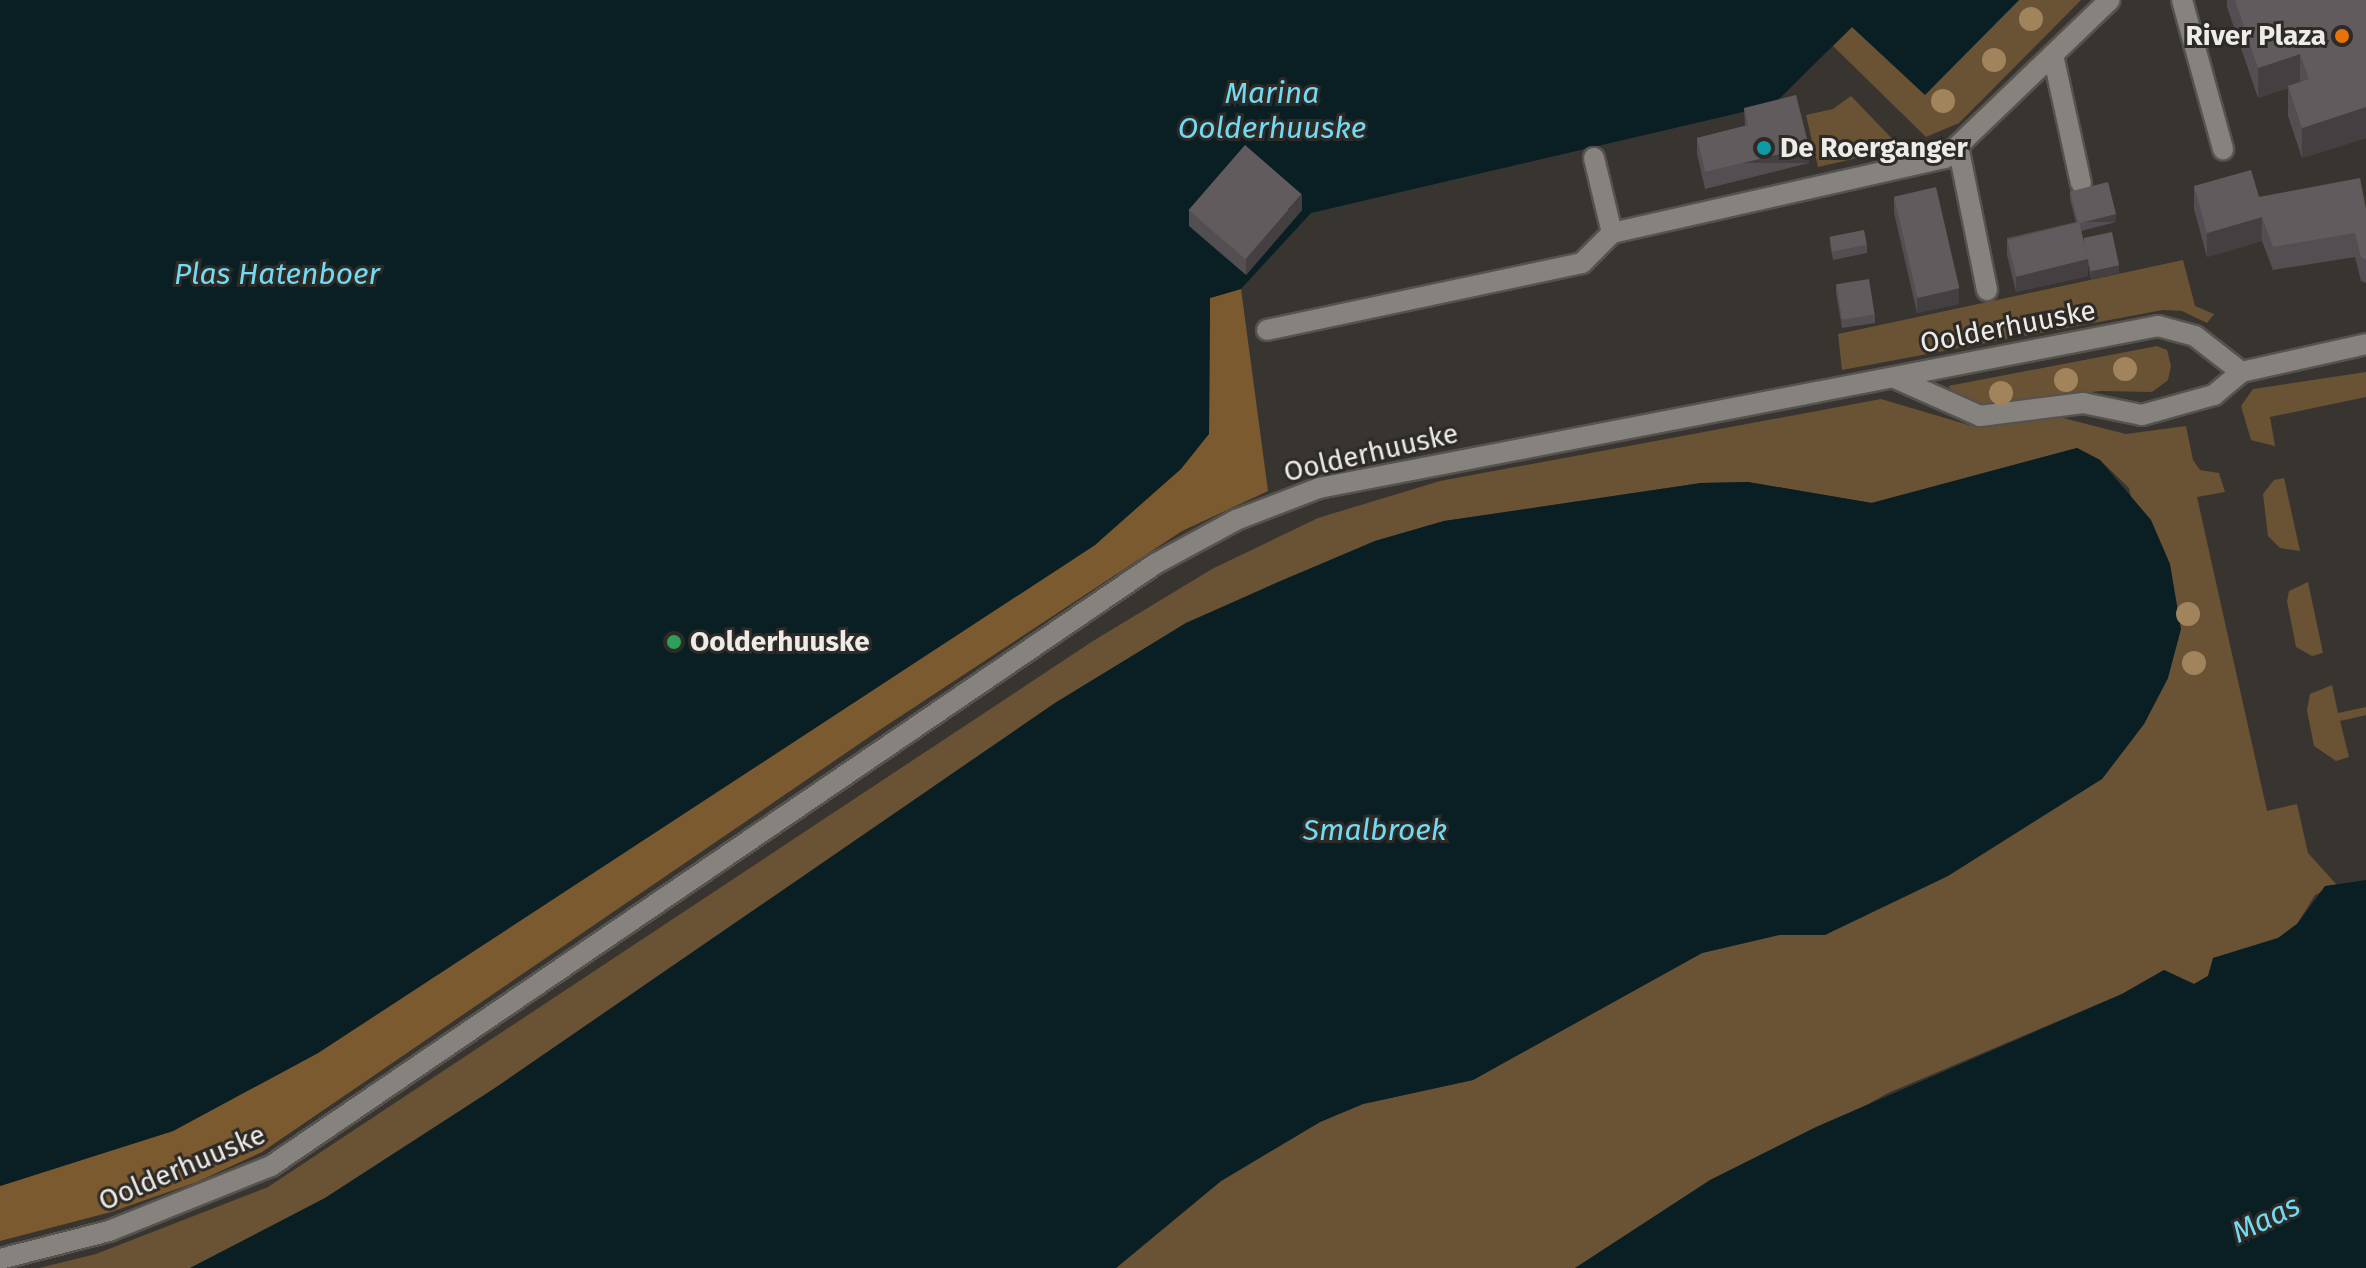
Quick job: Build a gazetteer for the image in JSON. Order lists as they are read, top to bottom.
{
  "streets": {
    "street": ["Oolderhuuske"]
  },
  "water": [
    "Marina Oolderhuuske",
    "Plas Hatenboer",
    "Smalbroek",
    "Maas"
  ],
  "places": ["River Plaza", "De Roerganger", "Oolderhuuske"]
}
